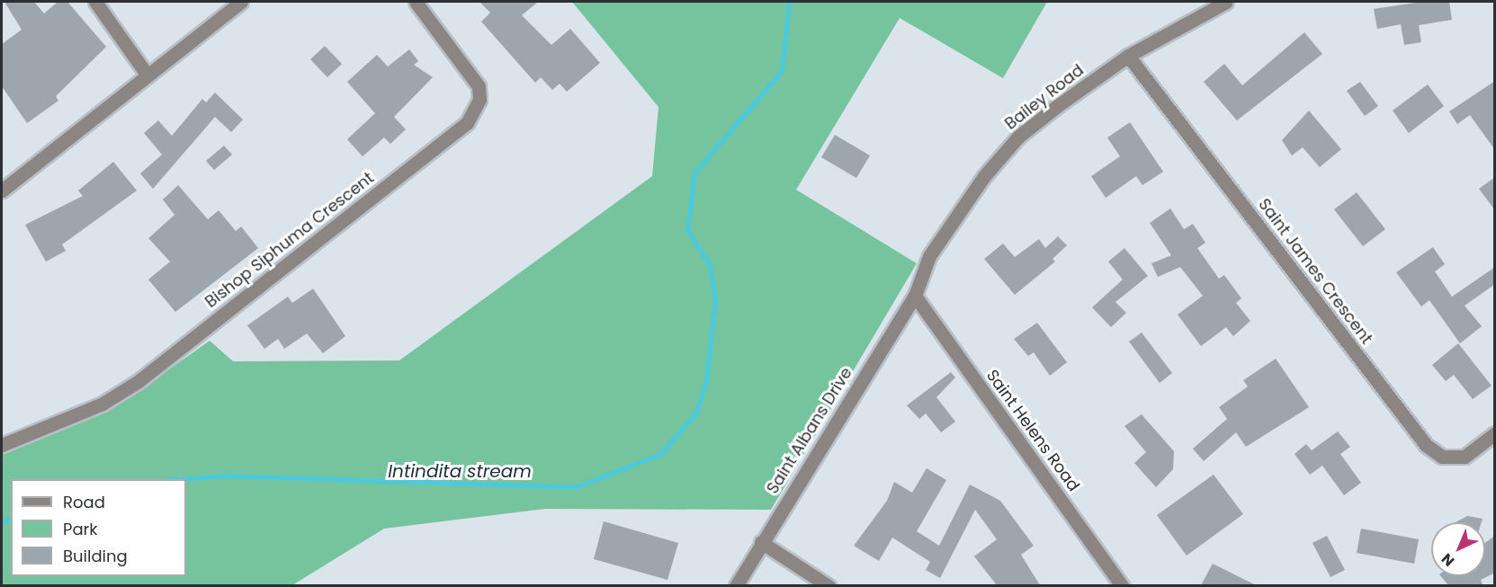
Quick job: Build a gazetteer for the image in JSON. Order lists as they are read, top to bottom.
{
  "streets": {
    "street": [
      "Bailey Road",
      "Bishop Siphuma Crescent",
      "Saint James Crescent",
      "Saint Albans Drive",
      "Saint Helens Road"
    ]
  },
  "crossings": [
    ["Bailey Road", "Saint James Crescent"],
    ["Bailey Road", "Saint Albans Drive"],
    ["Bailey Road", "Saint Helens Road"],
    ["Saint Albans Drive", "Saint Helens Road"]
  ],
  "water": ["Intindita stream"],
  "legend": ["Road", "Park", "Building"],
  "north": "bottom left"
}
